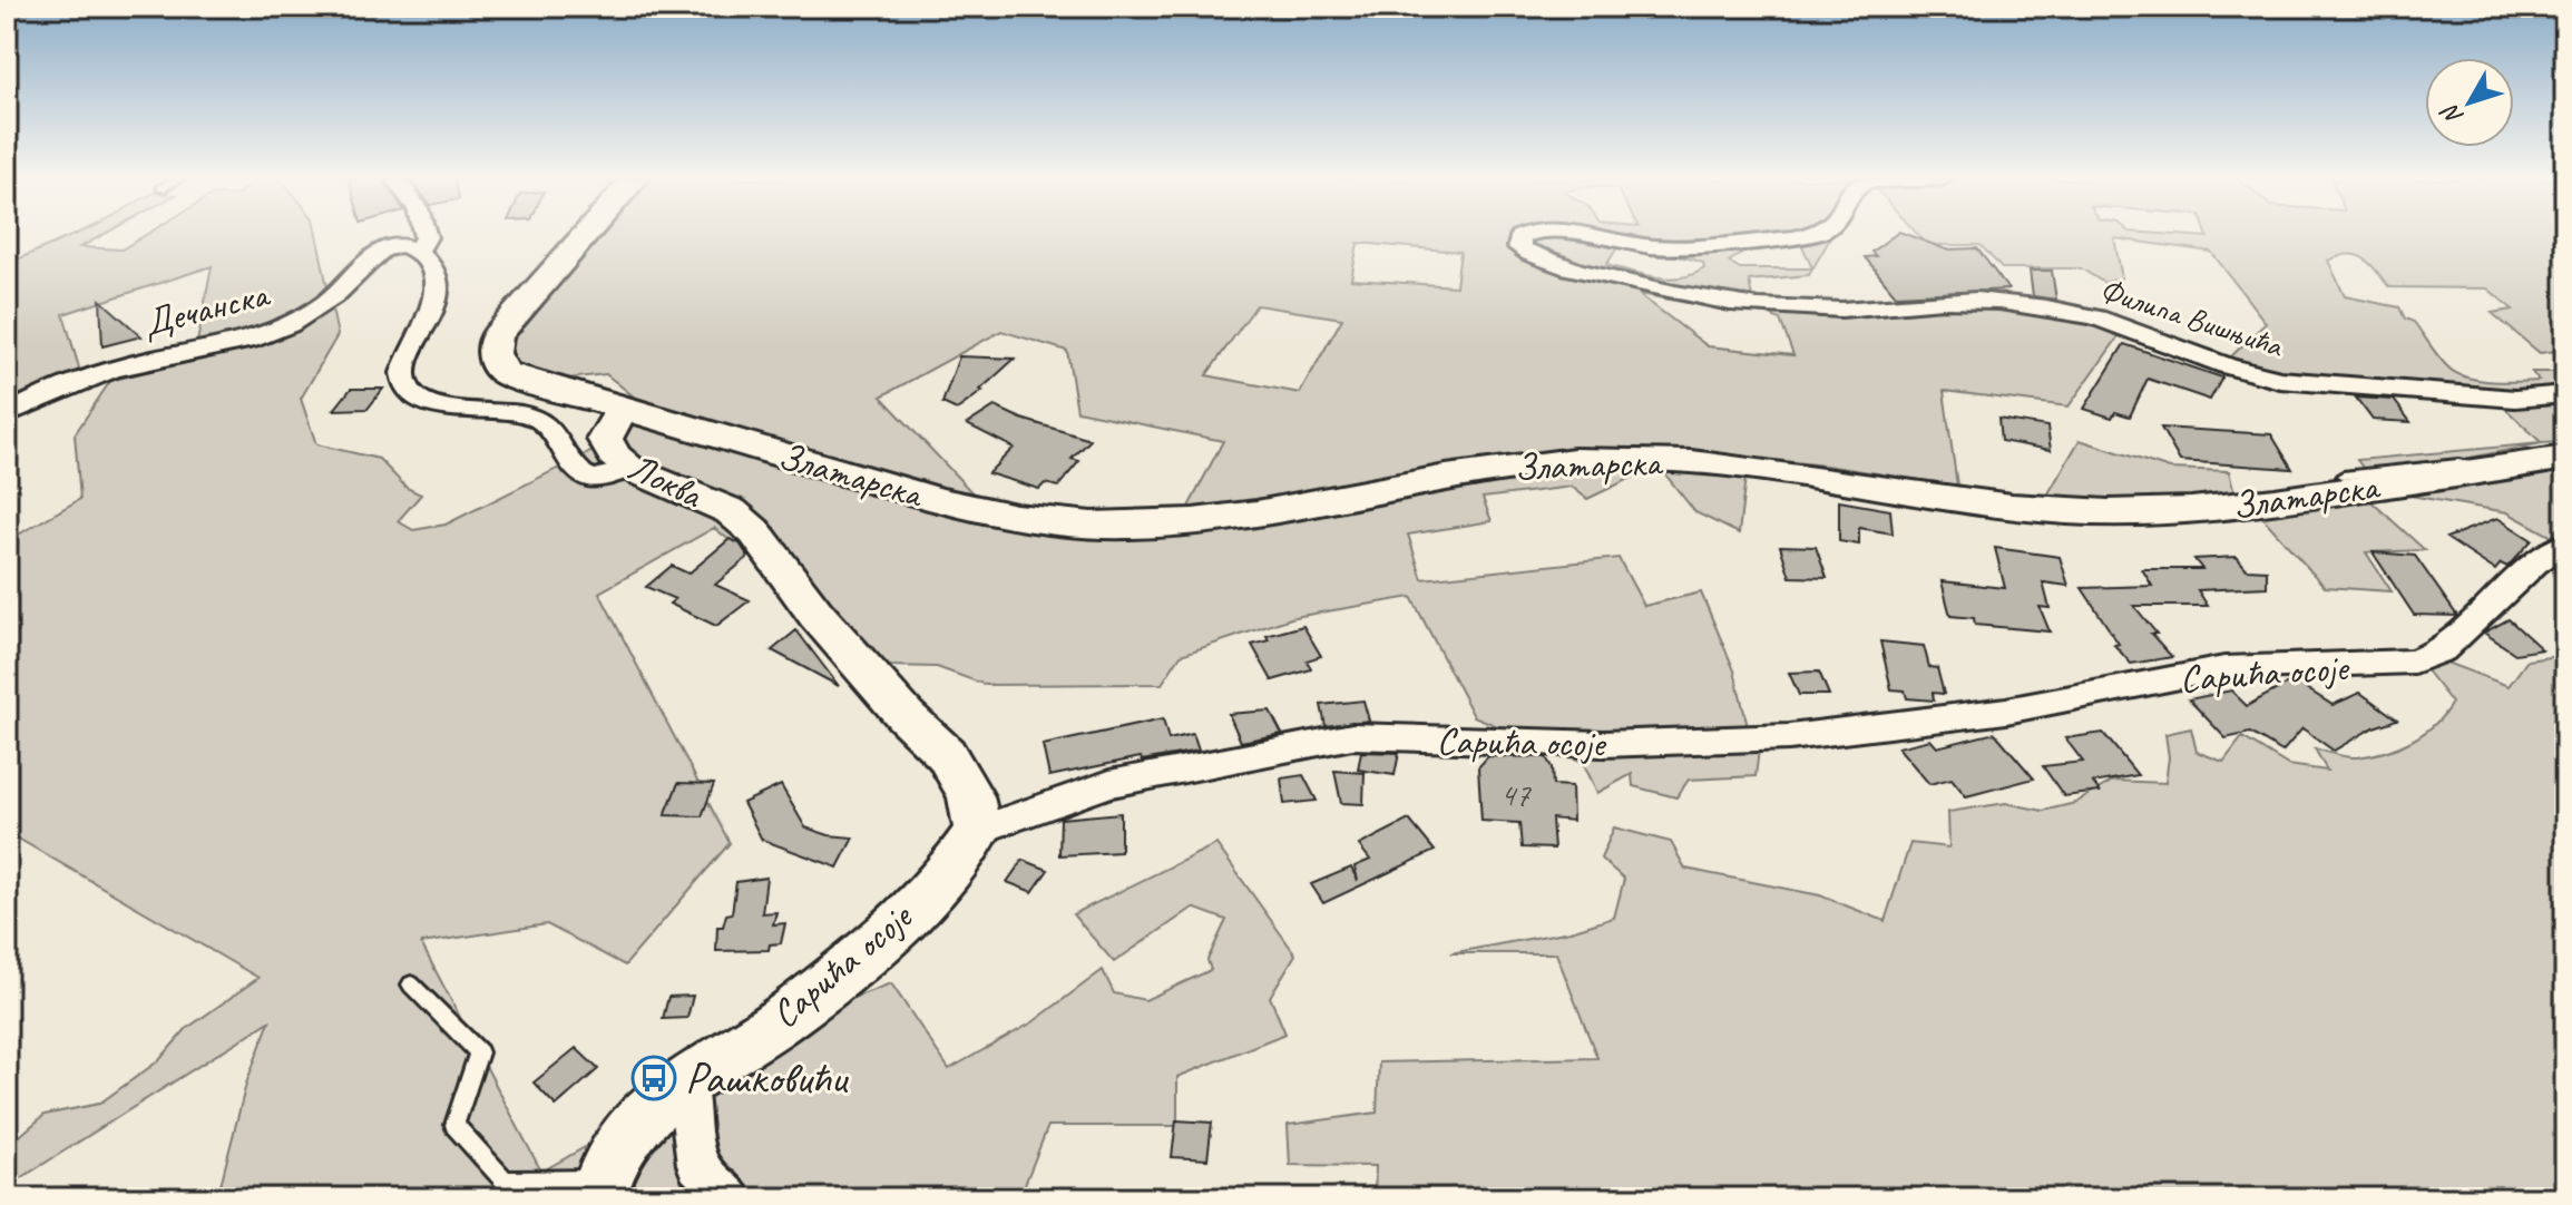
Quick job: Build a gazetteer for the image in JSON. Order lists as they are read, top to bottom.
{
  "streets": {
    "main road": ["Златарска", "Локва", "Сарића осоје"],
    "street": ["Дечанска", "Филипа Вишњића"]
  },
  "crossings": [
    ["Златарска", "Локва"],
    ["Локва", "Сарића осоје"]
  ],
  "places": {
    "bus stop": ["Рашковићи"]
  },
  "house_numbers": ["47"],
  "north": "bottom left"
}
